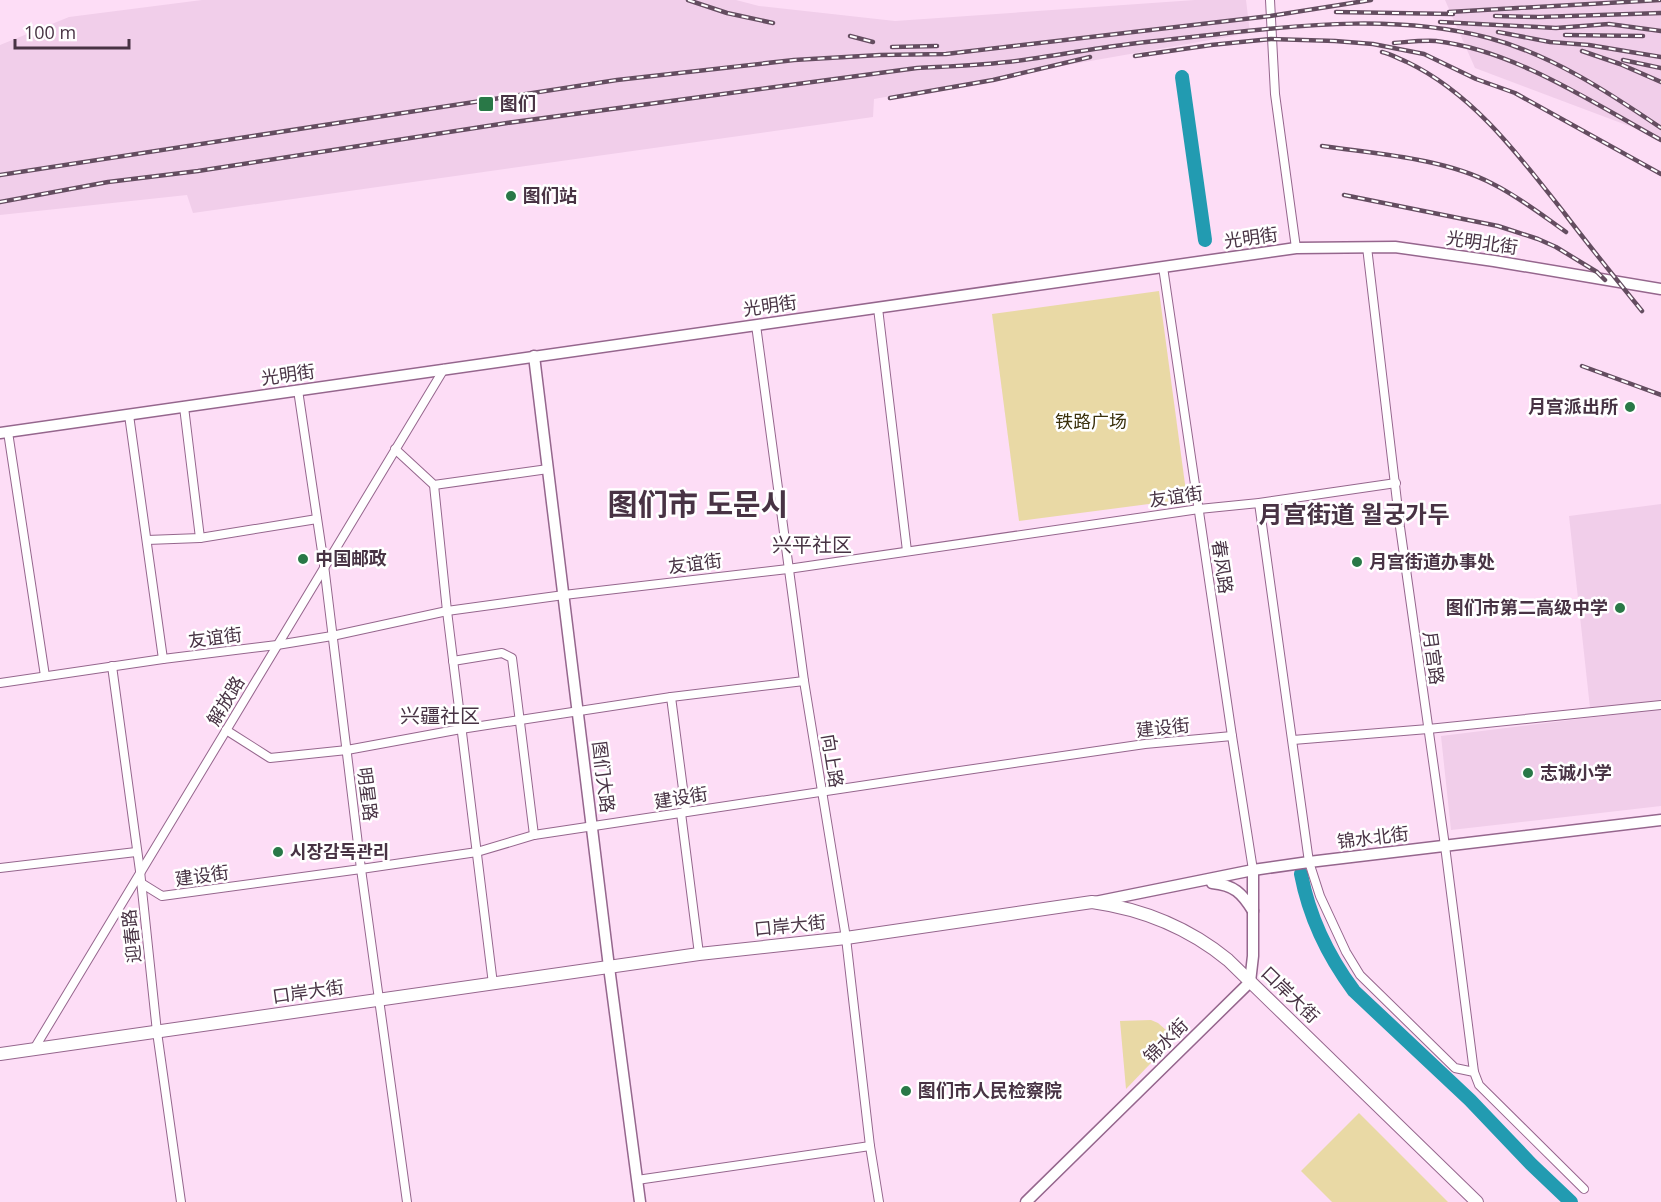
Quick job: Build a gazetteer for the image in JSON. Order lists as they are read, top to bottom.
{
  "streets": {
    "highway": ["口岸大街"],
    "main road": [
      "光明街",
      "光明北街",
      "图们大路",
      "锦水北街",
      "锦水街"
    ],
    "street": [
      "友谊街",
      "春风路",
      "月宫路",
      "解放路",
      "建设街",
      "向上路",
      "明星路",
      "迎春路"
    ]
  },
  "crossings": [
    ["光明街", "光明北街"],
    ["光明街", "春风路"],
    ["光明街", "解放路"],
    ["光明街", "向上路"],
    ["光明街", "图们大路"],
    ["光明街", "明星路"],
    ["光明北街", "月宫路"],
    ["友谊街", "春风路"],
    ["友谊街", "月宫路"],
    ["友谊街", "解放路"],
    ["友谊街", "向上路"],
    ["友谊街", "图们大路"],
    ["友谊街", "明星路"],
    ["友谊街", "迎春路"],
    ["春风路", "建设街"],
    ["春风路", "锦水北街"],
    ["月宫路", "锦水北街"],
    ["解放路", "明星路"],
    ["解放路", "口岸大街"],
    ["解放路", "迎春路"],
    ["建设街", "向上路"],
    ["建设街", "图们大路"],
    ["建设街", "明星路"],
    ["建设街", "迎春路"],
    ["向上路", "口岸大街"],
    ["图们大路", "口岸大街"],
    ["明星路", "口岸大街"],
    ["锦水北街", "口岸大街"],
    ["口岸大街", "迎春路"],
    ["口岸大街", "锦水街"]
  ],
  "districts": [
    "图们市 도문시",
    "月宫街道 월궁가두",
    "兴平社区",
    "兴疆社区"
  ],
  "parks": ["铁路广场"],
  "places": {
    "transit": ["图们"],
    "other": [
      "图们站",
      "月宫派出所",
      "中国邮政",
      "月宫街道办事处",
      "图们市第二高级中学",
      "志诚小学",
      "시장감독관리",
      "图们市人民检察院"
    ]
  },
  "scale_bar": "100 m"
}
